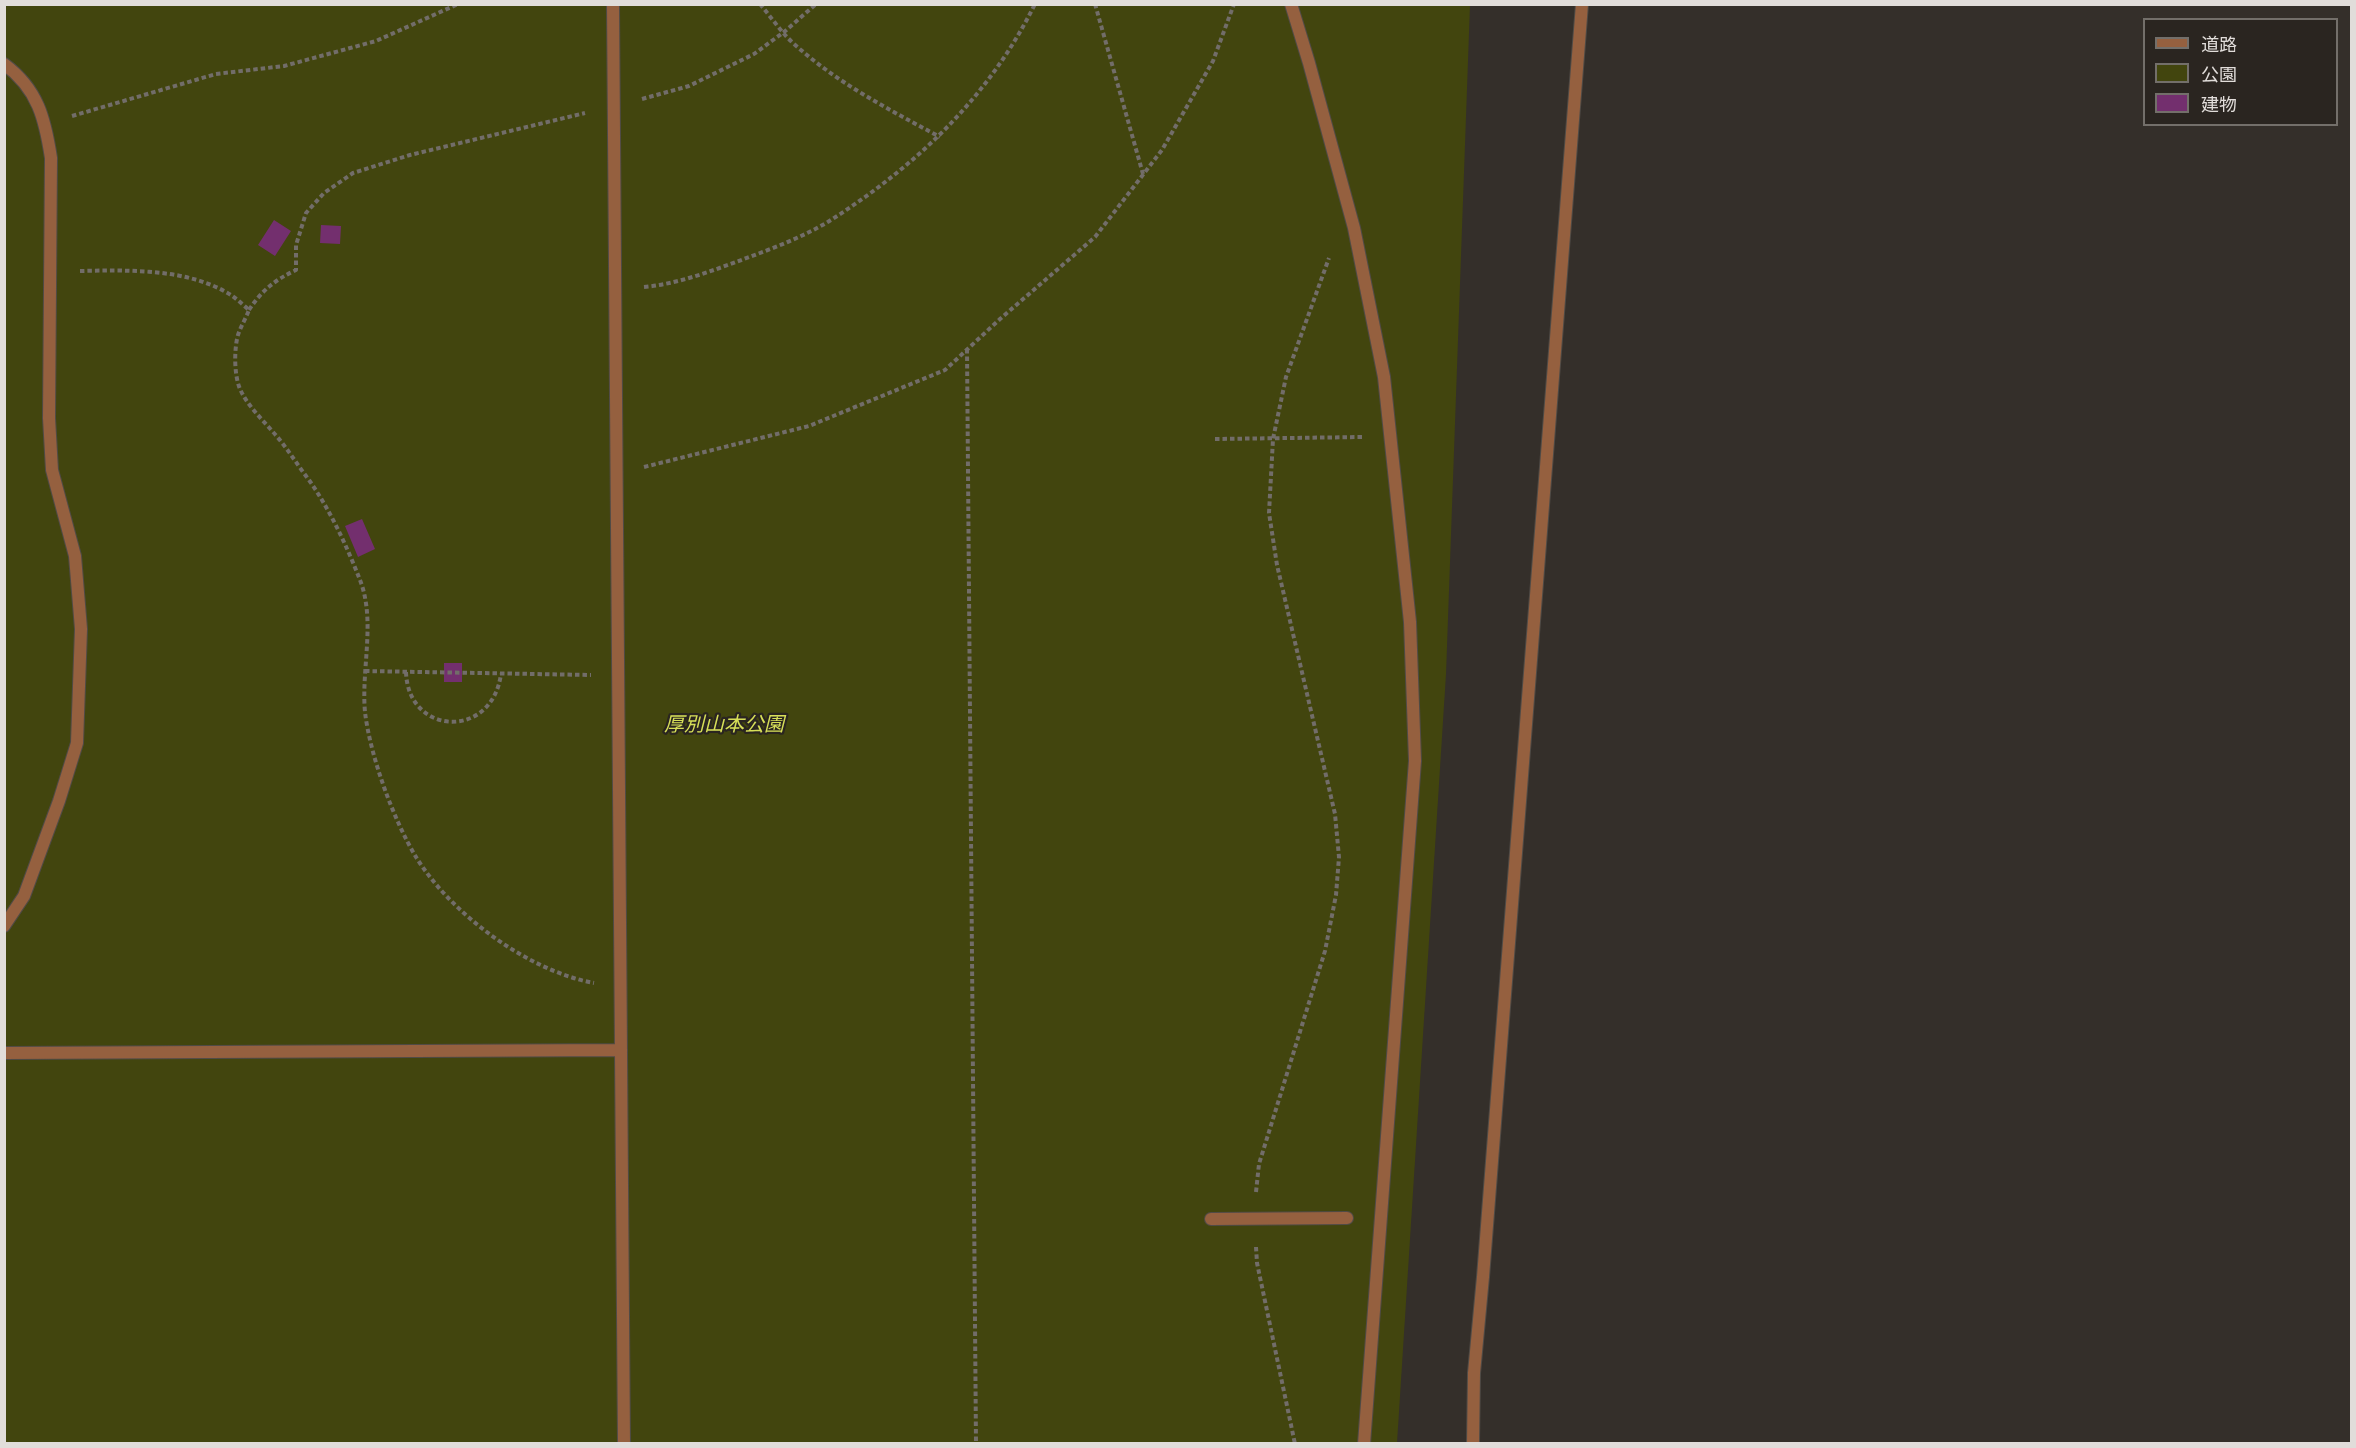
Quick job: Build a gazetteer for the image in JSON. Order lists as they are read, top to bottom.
{
  "parks": ["厚別山本公園"],
  "legend": ["道路", "公園", "建物"]
}
